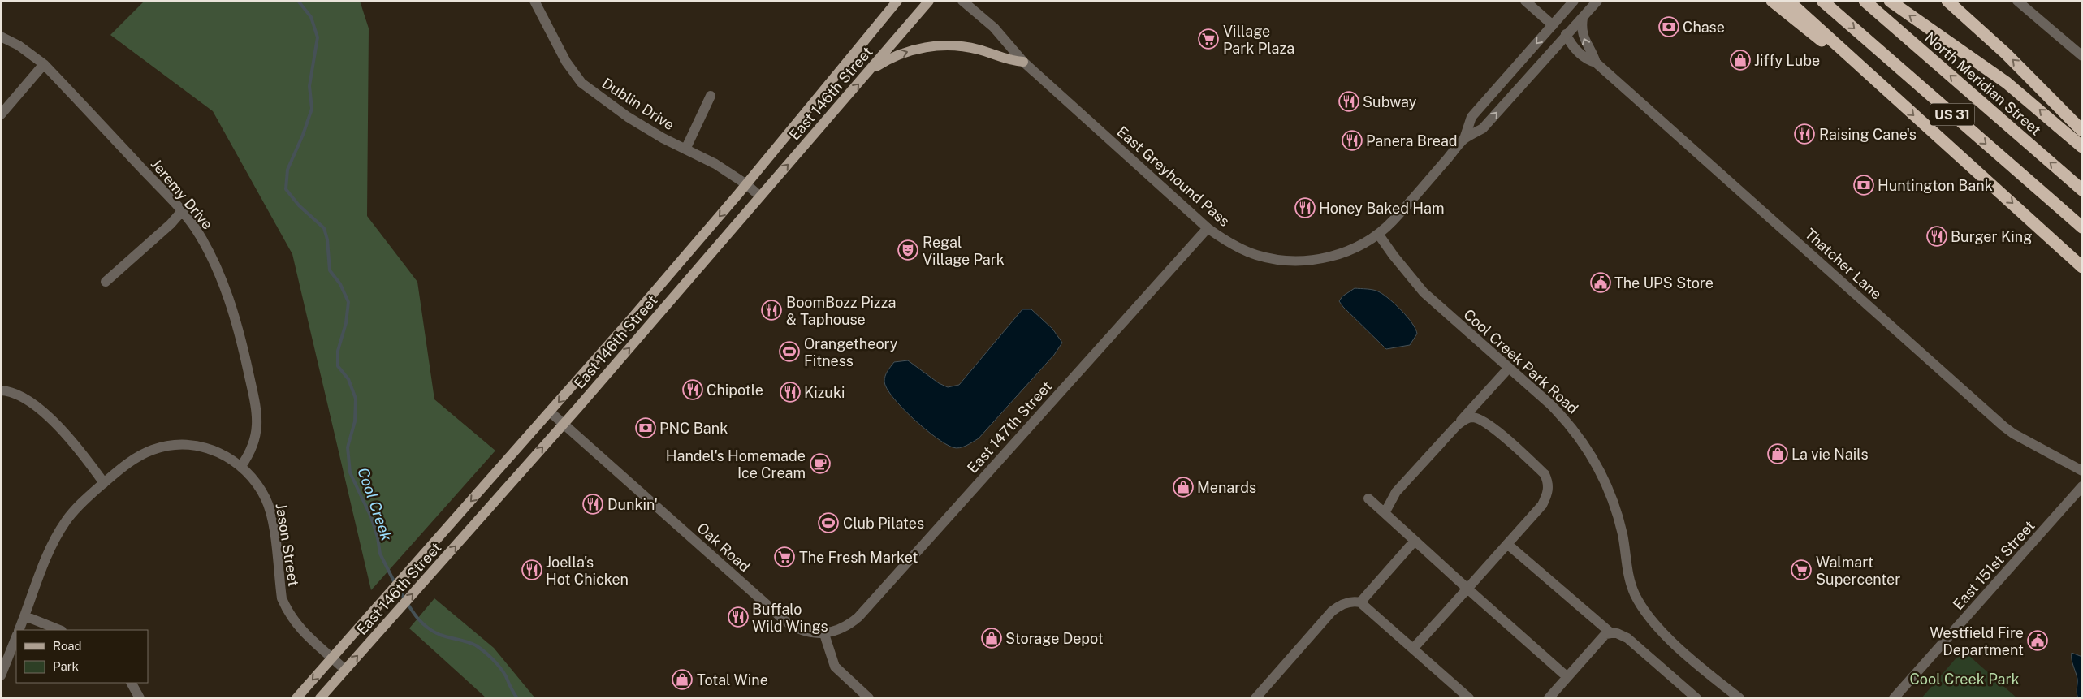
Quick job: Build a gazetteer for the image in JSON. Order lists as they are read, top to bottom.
{
  "streets": {
    "highway": ["North Meridian Street", "US 31"],
    "main road": ["East 146th Street"],
    "street": [
      "Dublin Drive",
      "East Greyhound Pass",
      "Jeremy Drive",
      "Thatcher Lane",
      "Cool Creek Park Road",
      "East 147th Street",
      "Jason Street",
      "Oak Road",
      "East 151st Street"
    ]
  },
  "crossings": [
    ["East 146th Street", "Dublin Drive"],
    ["East 146th Street", "Jason Street"],
    ["East 146th Street", "Oak Road"],
    ["East Greyhound Pass", "Thatcher Lane"],
    ["East Greyhound Pass", "Cool Creek Park Road"],
    ["East Greyhound Pass", "East 147th Street"],
    ["Jeremy Drive", "Jason Street"],
    ["East 147th Street", "Oak Road"]
  ],
  "water": ["Cool Creek"],
  "parks": ["Cool Creek Park"],
  "places": {
    "bank": ["Chase", "Huntington Bank", "PNC Bank"],
    "supermarket": ["Village Park Plaza", "The Fresh Market", "Walmart Supercenter"],
    "shop": [
      "Jiffy Lube",
      "La vie Nails",
      "Menards",
      "Storage Depot",
      "Total Wine"
    ],
    "restaurant": [
      "Subway",
      "Raising Cane's",
      "Panera Bread",
      "Honey Baked Ham",
      "Burger King",
      "BoomBozz Pizza & Taphouse",
      "Chipotle",
      "Kizuki",
      "Dunkin'",
      "Joella's Hot Chicken",
      "Buffalo Wild Wings"
    ],
    "theatre": ["Regal Village Park"],
    "public building": ["The UPS Store", "Westfield Fire Department"],
    "sports": ["Orangetheory Fitness", "Club Pilates"],
    "cafe": ["Handel's Homemade Ice Cream"]
  },
  "legend": ["Road", "Park"]
}
